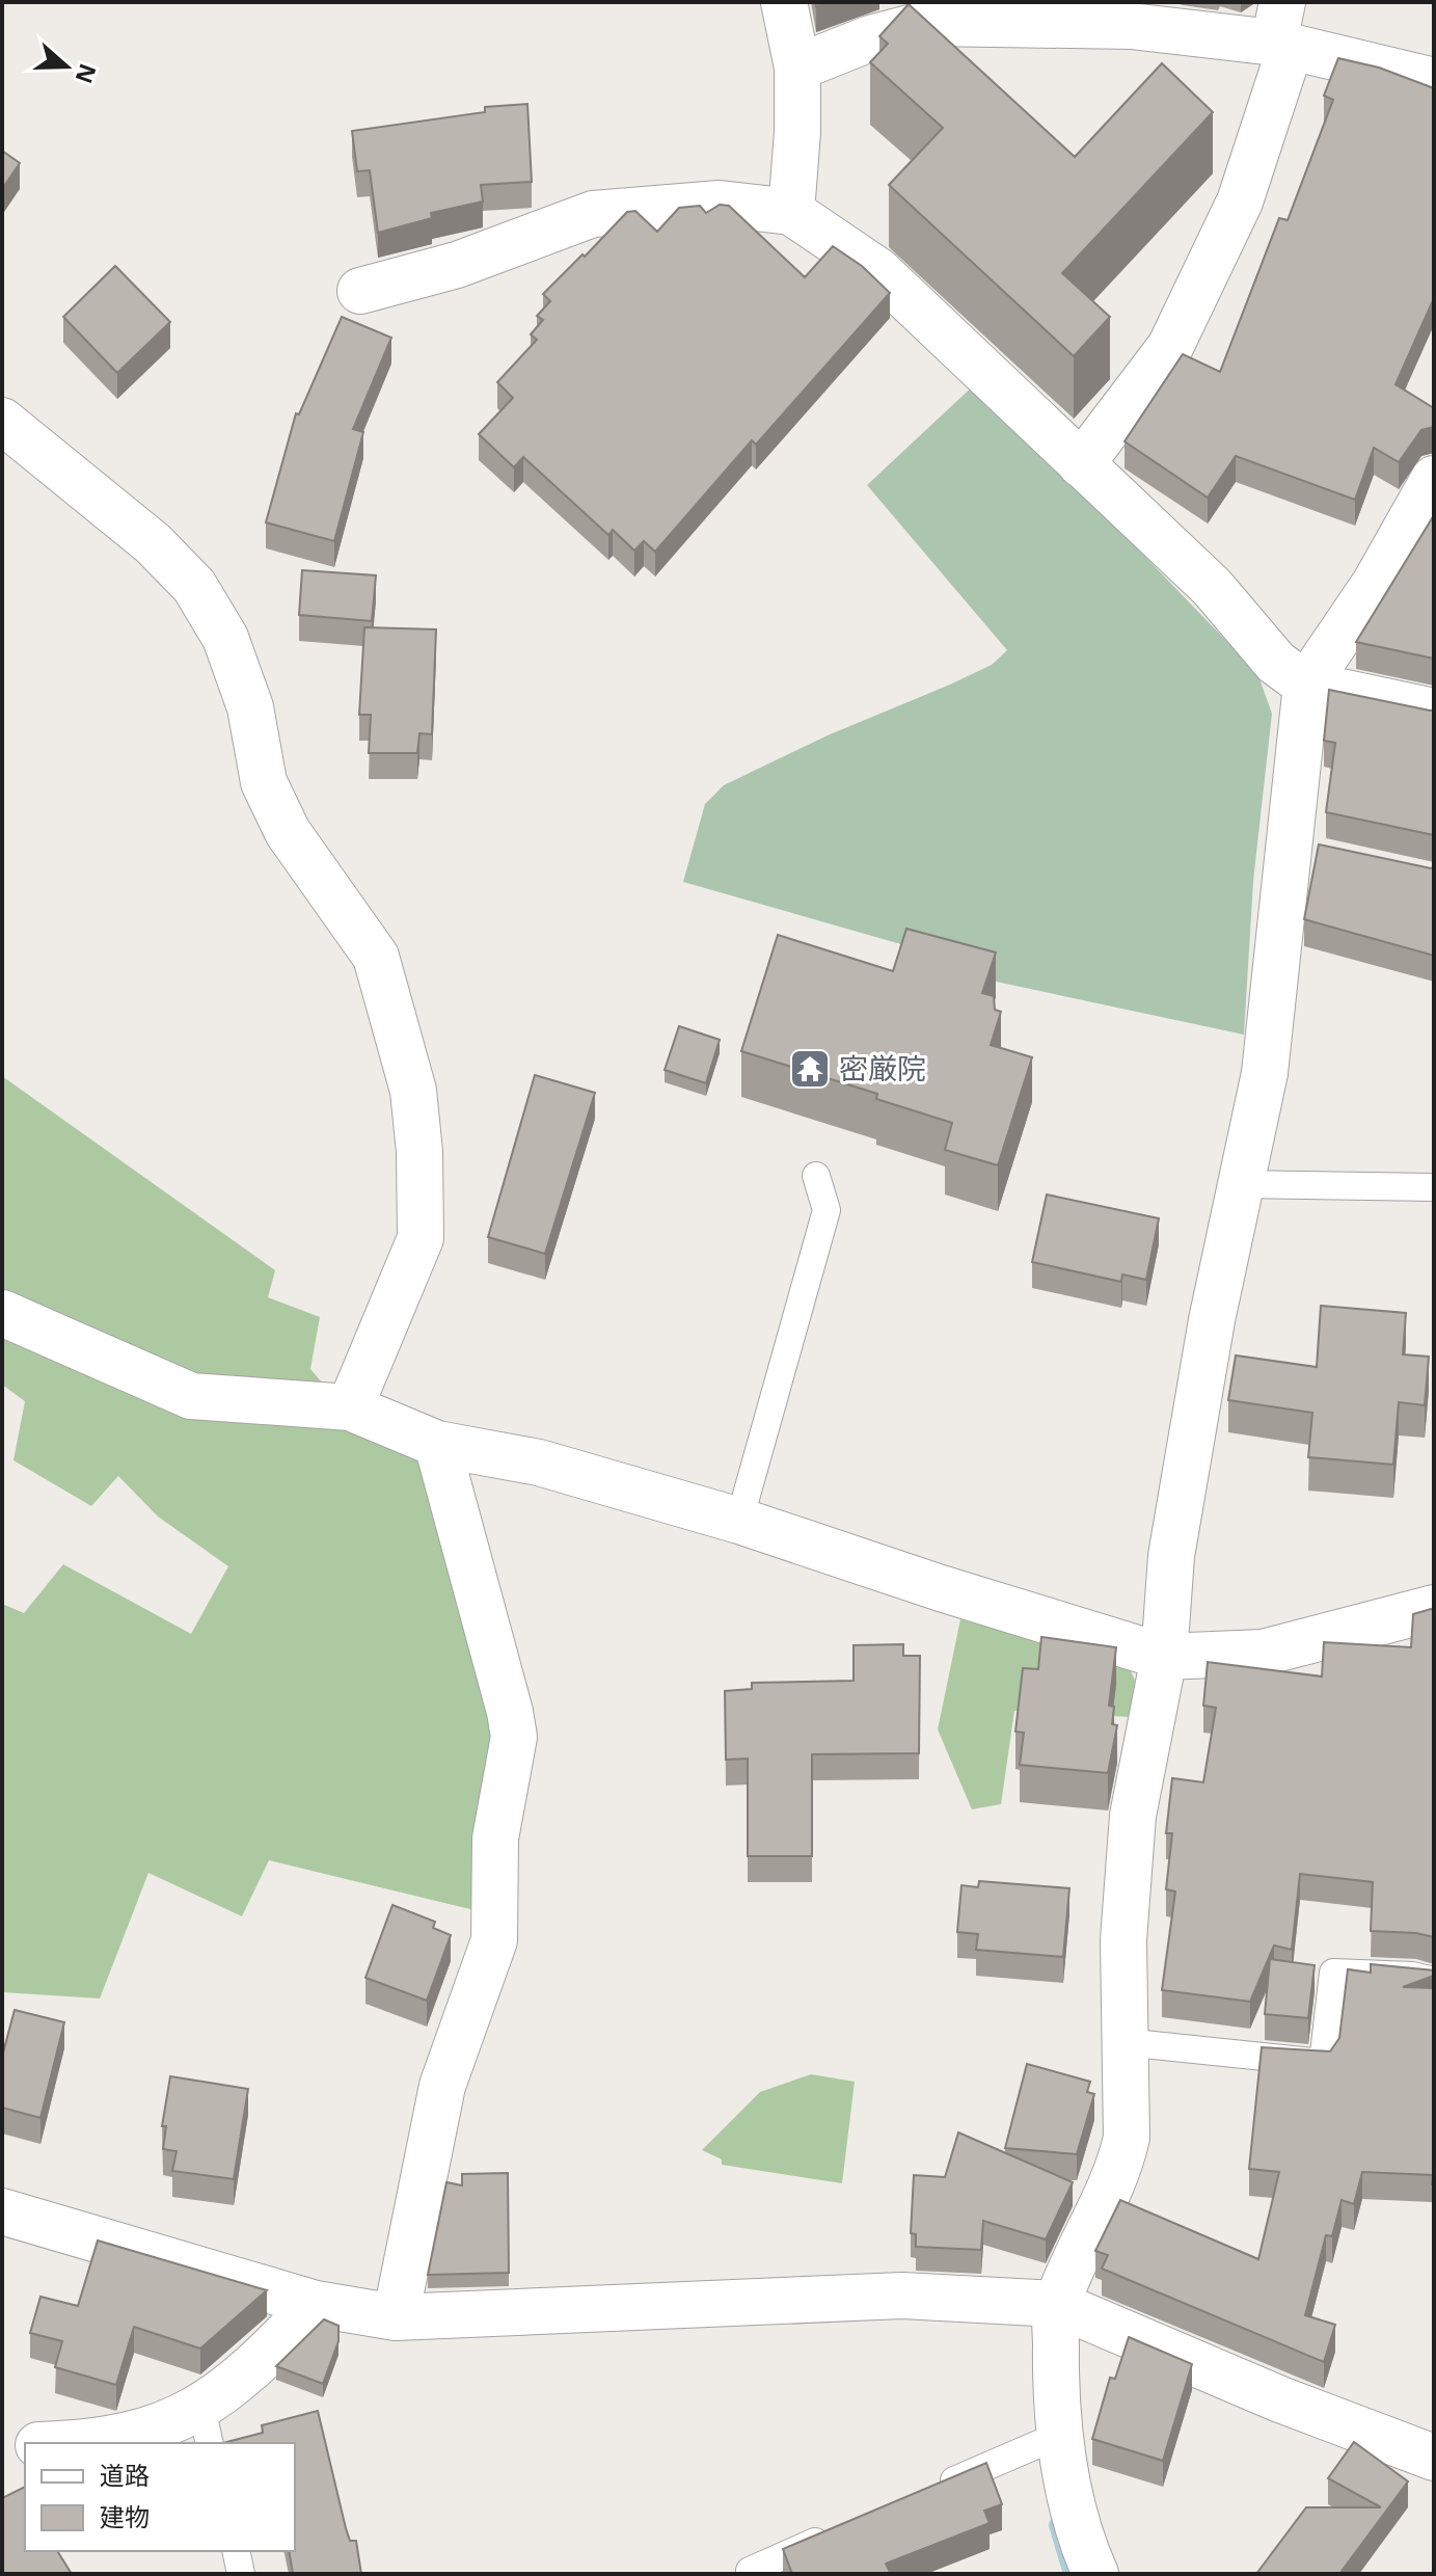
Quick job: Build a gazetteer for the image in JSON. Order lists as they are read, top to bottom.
{
  "places": {
    "temple": ["密厳院"]
  },
  "legend": ["道路", "建物"],
  "north": "right"
}
